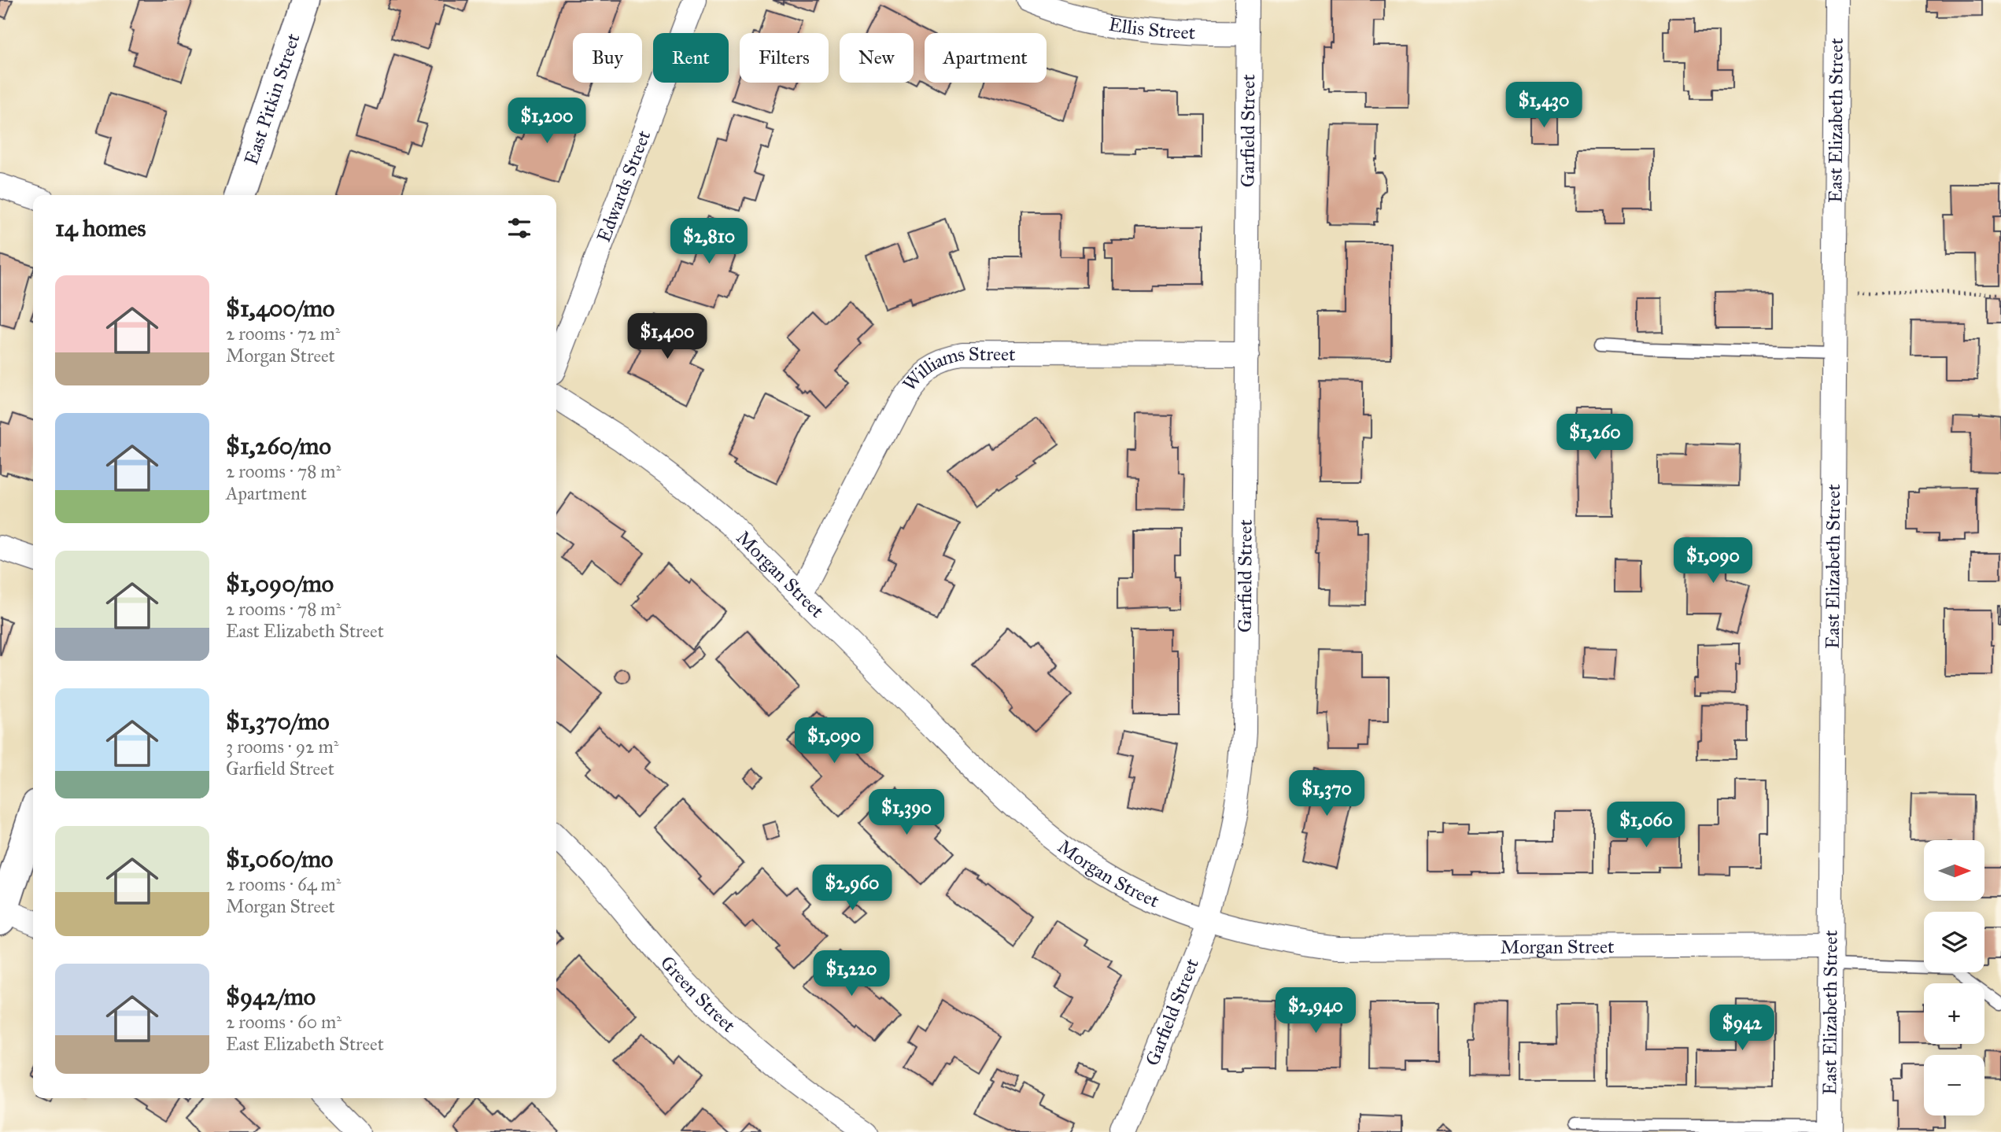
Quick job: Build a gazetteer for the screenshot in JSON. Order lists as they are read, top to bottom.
{
  "streets": {
    "street": [
      "Ellis Street",
      "East Pitkin Street",
      "East Elizabeth Street",
      "Garfield Street",
      "Edwards Street",
      "Williams Street",
      "Morgan Street",
      "Green Street"
    ]
  },
  "crossings": [
    ["Ellis Street", "Garfield Street"],
    ["East Elizabeth Street", "Morgan Street"],
    ["Garfield Street", "Williams Street"],
    ["Garfield Street", "Morgan Street"],
    ["Williams Street", "Morgan Street"]
  ],
  "north": "right",
  "page": {
    "chip": [
      "Buy",
      "Rent",
      "Filters",
      "New",
      "Apartment"
    ],
    "price": [
      "$1,430",
      "$1,200",
      "$2,810",
      "$1,400",
      "$1,260",
      "$1,090",
      "$1,090",
      "$1,370",
      "$1,390",
      "$1,060",
      "$2,960",
      "$1,220",
      "$2,940",
      "$942"
    ],
    "heading": "14 homes",
    "list": [
      {
        "name": "$1,400/mo",
        "note": "2 rooms · 72 m² · Morgan Street"
      },
      {
        "name": "$1,260/mo",
        "note": "2 rooms · 78 m² · Apartment"
      },
      {
        "name": "$1,090/mo",
        "note": "2 rooms · 78 m² · East Elizabeth Street"
      },
      {
        "name": "$1,370/mo",
        "note": "3 rooms · 92 m² · Garfield Street"
      },
      {
        "name": "$1,060/mo",
        "note": "2 rooms · 64 m² · Morgan Street"
      },
      {
        "name": "$942/mo",
        "note": "2 rooms · 60 m² · East Elizabeth Street"
      }
    ],
    "map_buttons": ["+", "−"]
  }
}
